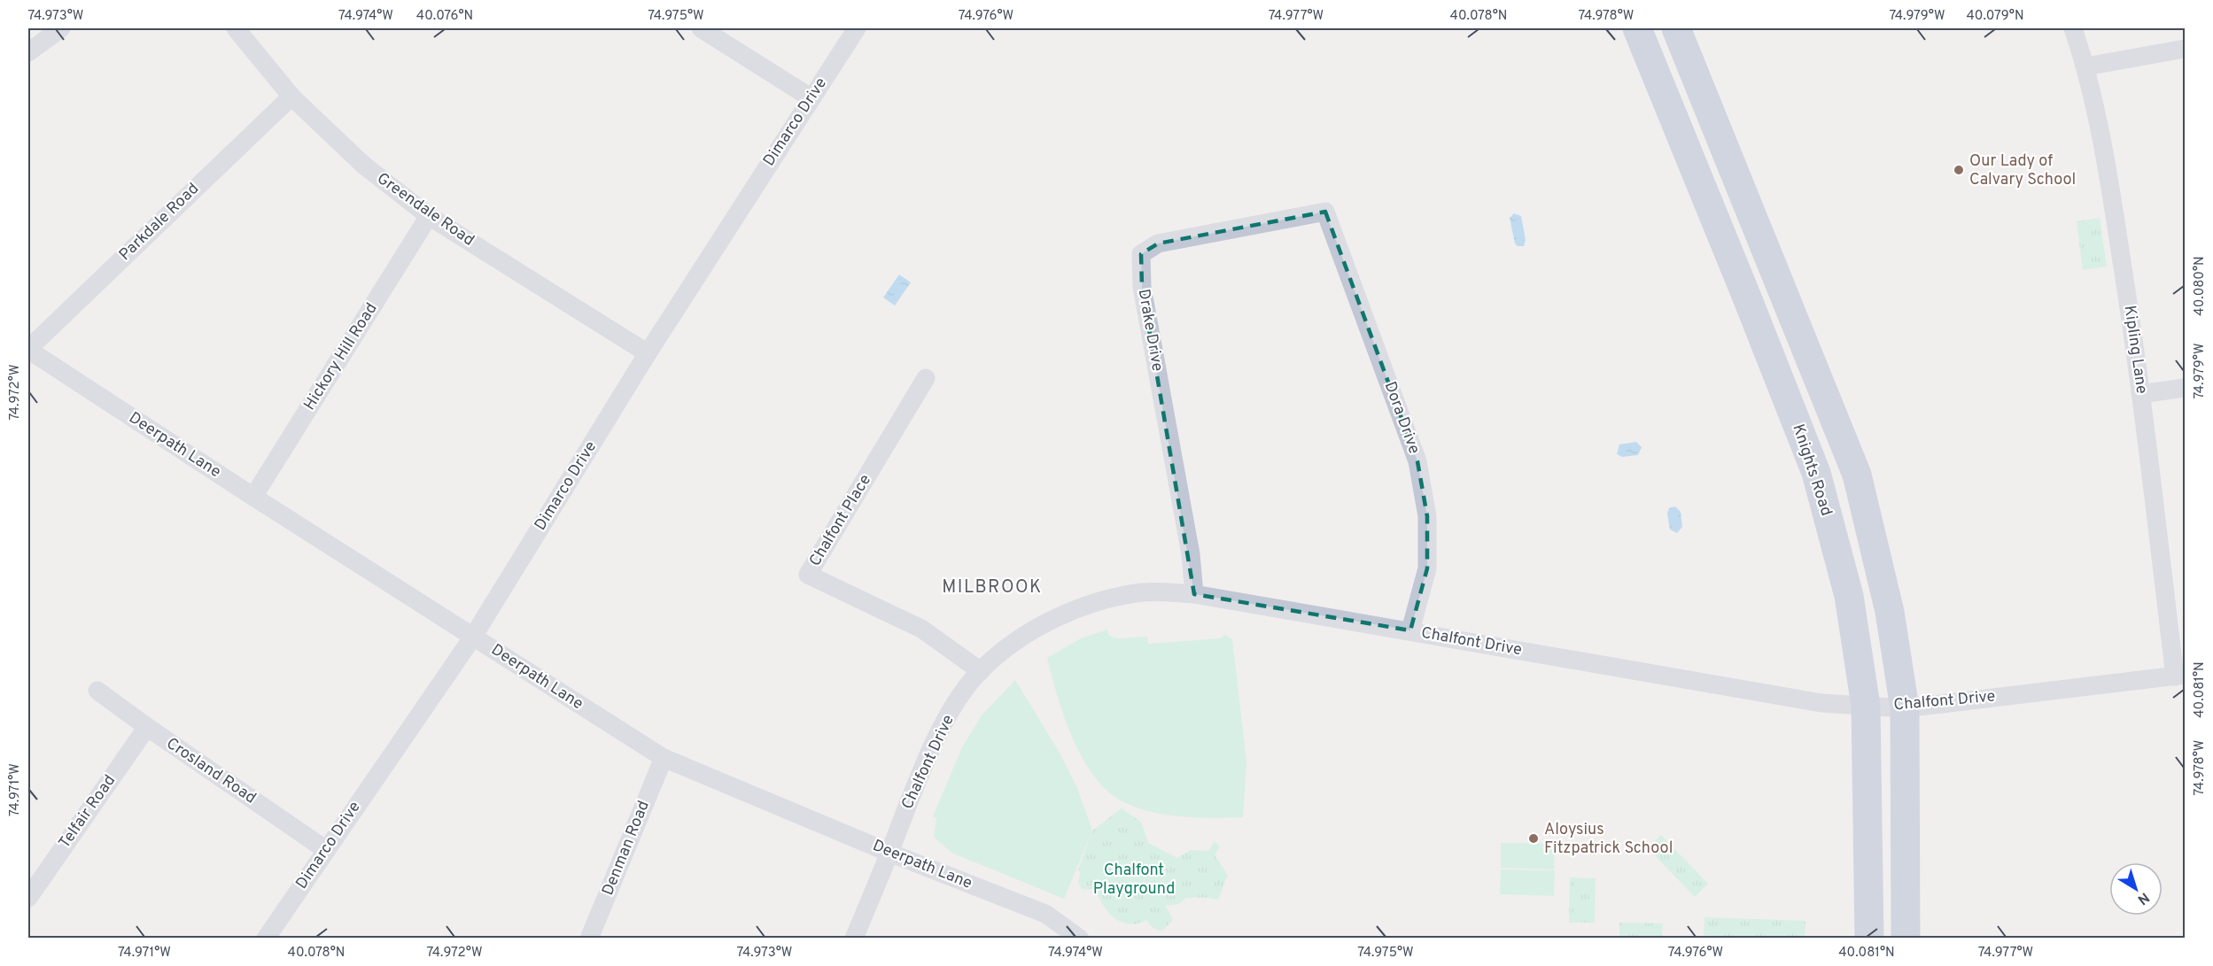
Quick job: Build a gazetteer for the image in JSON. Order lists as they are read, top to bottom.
{
  "streets": {
    "main road": ["Knights Road"],
    "street": [
      "Dimarco Drive",
      "Greendale Road",
      "Parkdale Road",
      "Drake Drive",
      "Kipling Lane",
      "Hickory Hill Road",
      "Dora Drive",
      "Deerpath Lane",
      "Chalfont Place",
      "Chalfont Drive",
      "Crosland Road",
      "Telfair Road",
      "Denman Road"
    ]
  },
  "crossings": [
    ["Dimarco Drive", "Greendale Road"],
    ["Dimarco Drive", "Deerpath Lane"],
    ["Dimarco Drive", "Crosland Road"],
    ["Greendale Road", "Parkdale Road"],
    ["Greendale Road", "Hickory Hill Road"],
    ["Parkdale Road", "Deerpath Lane"],
    ["Drake Drive", "Dora Drive"],
    ["Drake Drive", "Chalfont Drive"],
    ["Kipling Lane", "Chalfont Drive"],
    ["Hickory Hill Road", "Deerpath Lane"],
    ["Dora Drive", "Chalfont Drive"],
    ["Deerpath Lane", "Chalfont Drive"],
    ["Deerpath Lane", "Denman Road"],
    ["Knights Road", "Chalfont Drive"],
    ["Chalfont Place", "Chalfont Drive"],
    ["Crosland Road", "Telfair Road"]
  ],
  "districts": ["MILBROOK"],
  "parks": ["Chalfont Playground"],
  "places": ["Our Lady of Calvary School", "Aloysius Fitzpatrick School"],
  "north": "bottom right",
  "coordinates": [
    "74.973°W",
    "74.974°W",
    "40.076°N",
    "74.975°W",
    "74.976°W",
    "74.977°W",
    "40.078°N",
    "74.978°W",
    "74.979°W",
    "40.079°N",
    "40.080°N",
    "74.972°W",
    "40.081°N",
    "74.971°W"
  ]
}
